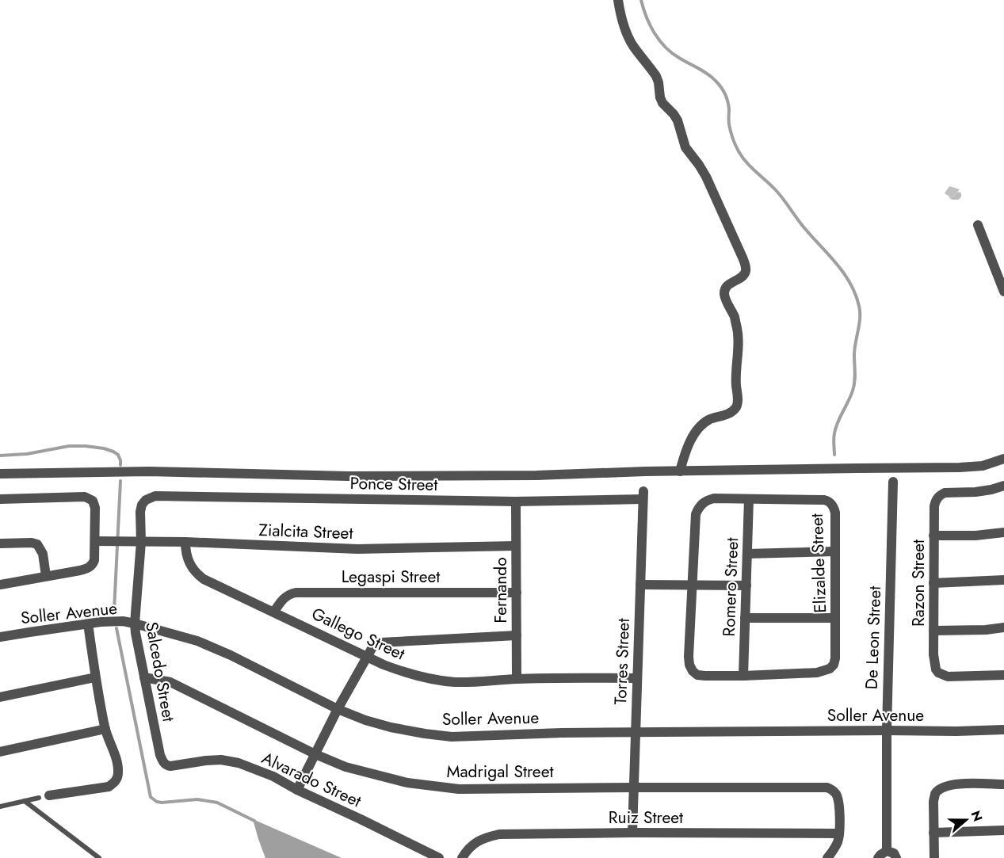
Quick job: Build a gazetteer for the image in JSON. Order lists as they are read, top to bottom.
{
  "streets": {
    "street": [
      "Ponce Street",
      "Zialcita Street",
      "Elizalde Street",
      "Legaspi Street",
      "Razon Street",
      "Romero Street",
      "Fernando",
      "Soller Avenue",
      "Gallego Street",
      "De Leon Street",
      "Torres Street",
      "Salcedo Street",
      "Madrigal Street",
      "Alvarado Street",
      "Ruiz Street"
    ]
  },
  "crossings": [
    ["Ponce Street", "Fernando"],
    ["Ponce Street", "Torres Street"],
    ["Ponce Street", "Salcedo Street"],
    ["Zialcita Street", "Fernando"],
    ["Zialcita Street", "Gallego Street"],
    ["Zialcita Street", "Salcedo Street"],
    ["Elizalde Street", "Romero Street"],
    ["Legaspi Street", "Fernando"],
    ["Legaspi Street", "Gallego Street"],
    ["Fernando", "Gallego Street"],
    ["Soller Avenue", "De Leon Street"],
    ["Soller Avenue", "Torres Street"],
    ["Soller Avenue", "Salcedo Street"],
    ["Gallego Street", "Torres Street"],
    ["Torres Street", "Madrigal Street"],
    ["Torres Street", "Ruiz Street"],
    ["Salcedo Street", "Madrigal Street"],
    ["Salcedo Street", "Alvarado Street"],
    ["Madrigal Street", "Ruiz Street"]
  ],
  "north": "right"
}
